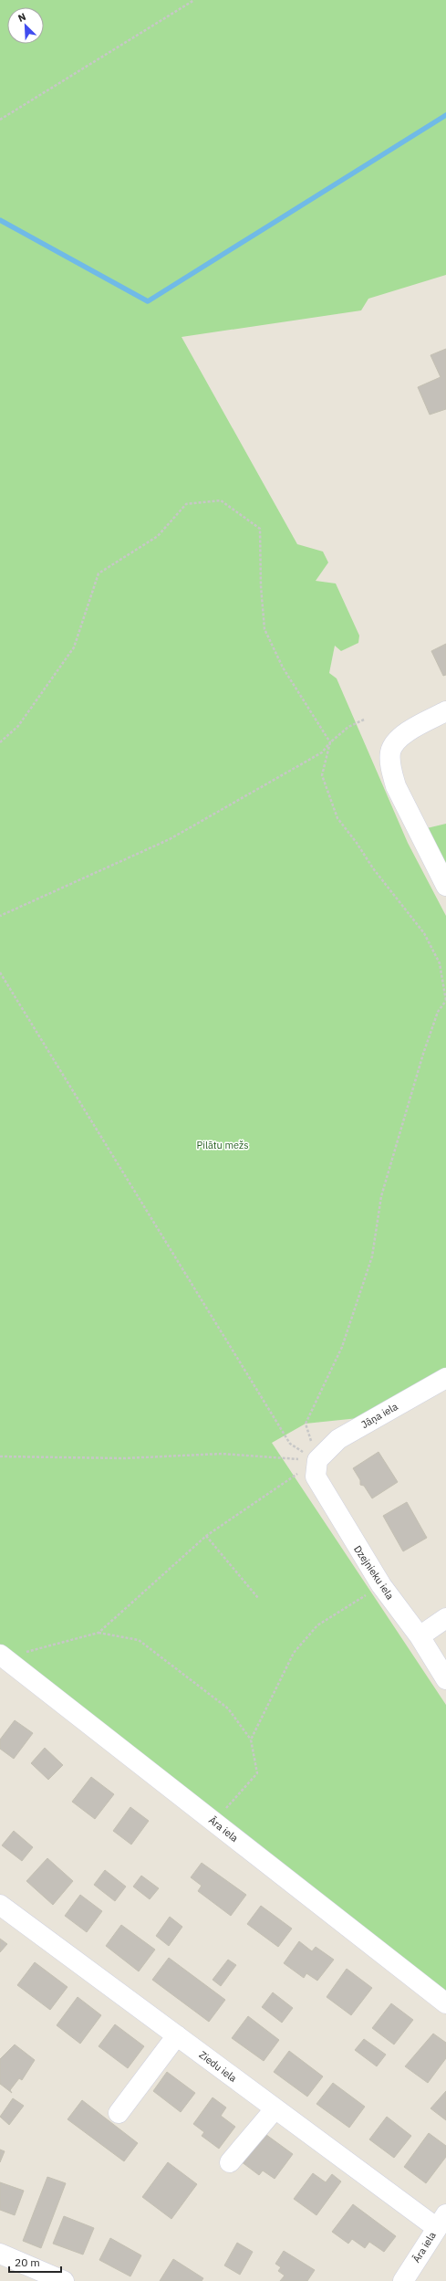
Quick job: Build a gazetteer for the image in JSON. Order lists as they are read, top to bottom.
{
  "streets": {
    "street": [
      "Jāņa iela",
      "Dzejnieku iela",
      "Āra iela",
      "Ziedu iela"
    ]
  },
  "crossings": [
    ["Jāņa iela", "Dzejnieku iela"],
    ["Āra iela", "Ziedu iela"]
  ],
  "parks": ["Pilātu mežs"],
  "scale_bar": "20 m",
  "north": "top left"
}
